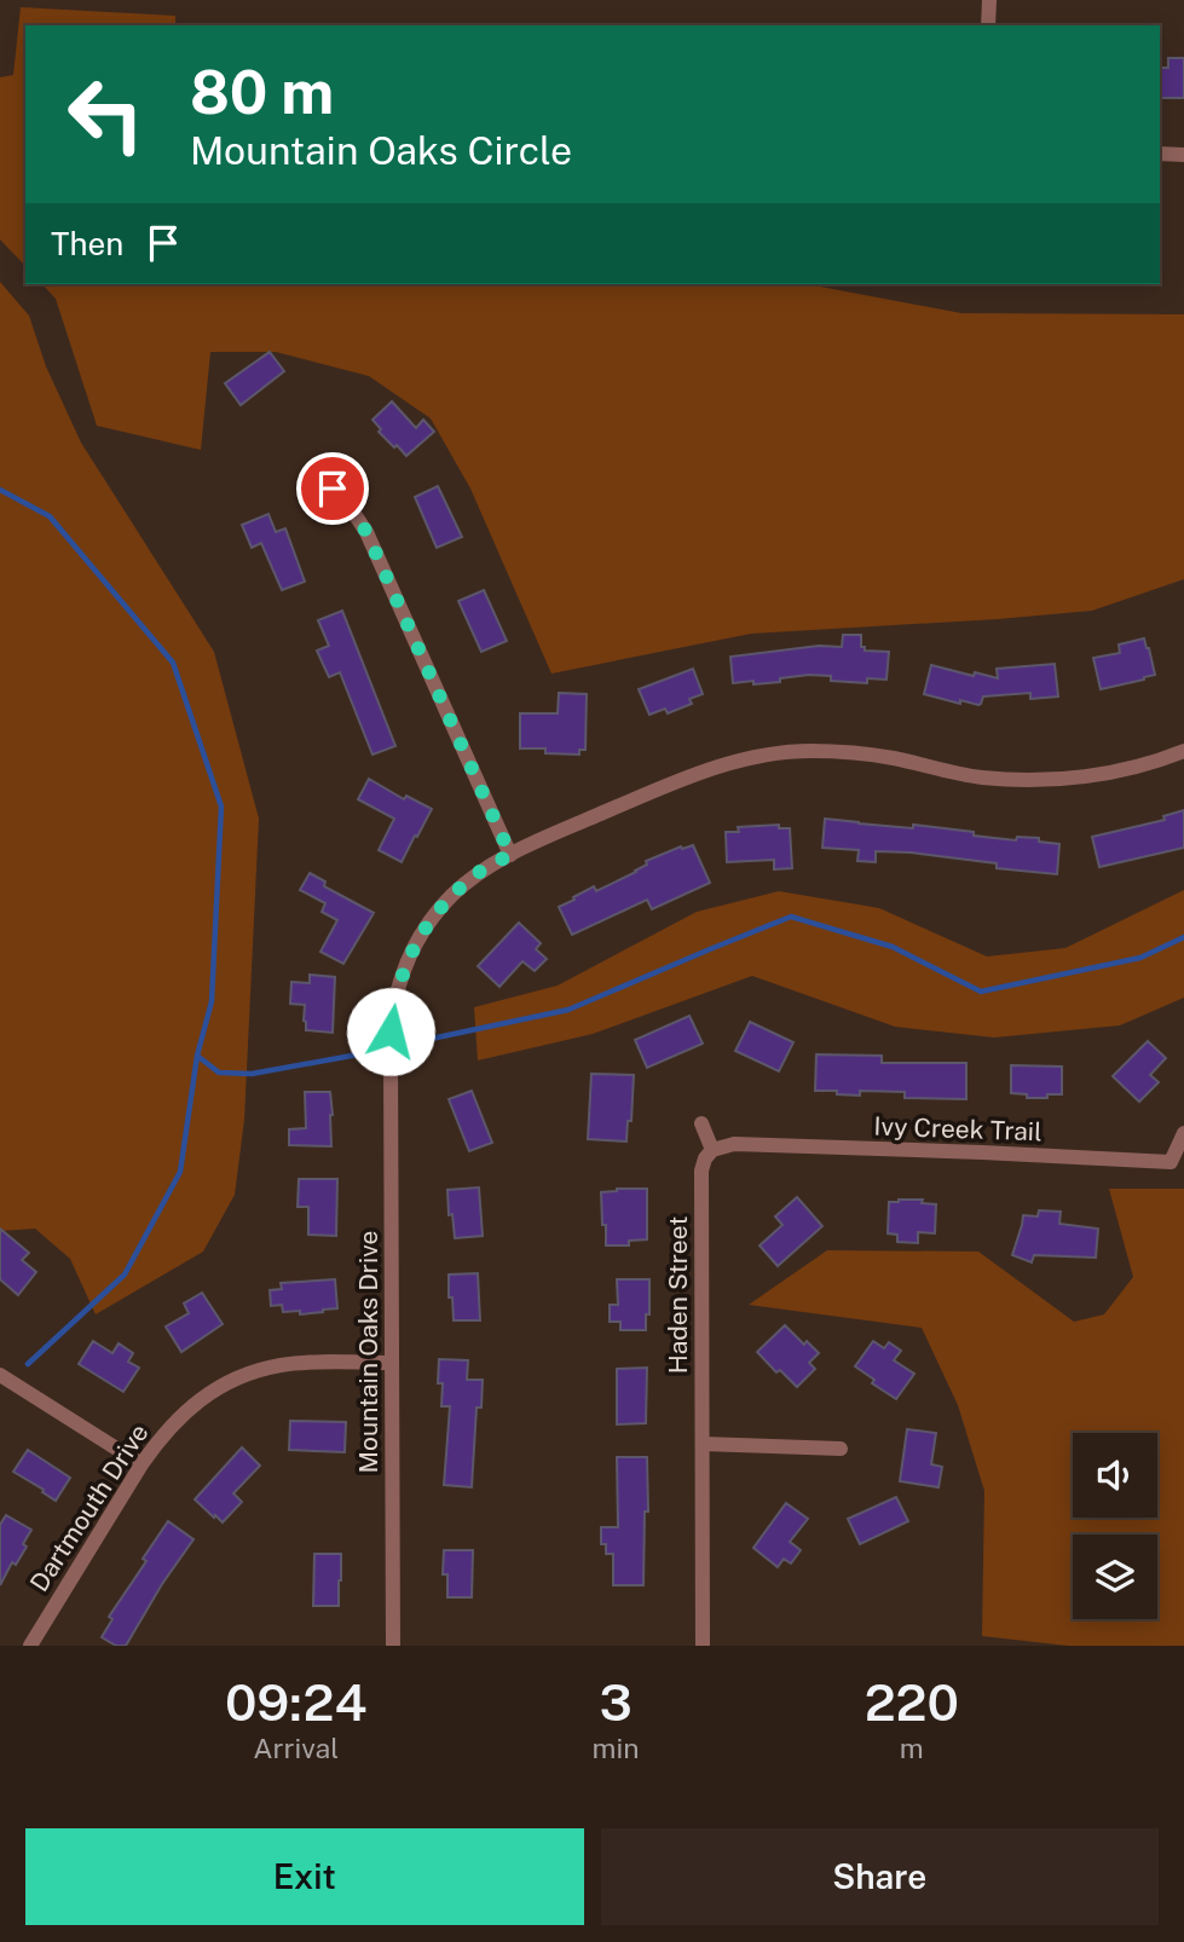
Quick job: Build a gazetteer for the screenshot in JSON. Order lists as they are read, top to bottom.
{
  "streets": {
    "street": [
      "Ivy Creek Trail",
      "Haden Street",
      "Mountain Oaks Drive",
      "Dartmouth Drive"
    ]
  },
  "crossings": [
    ["Ivy Creek Trail", "Haden Street"],
    ["Mountain Oaks Drive", "Dartmouth Drive"]
  ],
  "page": {
    "turn": ["80 m", "Mountain Oaks Circle"],
    "then": "Then",
    "eta": [
      "09:24",
      "Arrival",
      "3",
      "min",
      "220",
      "m"
    ],
    "buttons": ["Exit", "Share"]
  }
}
